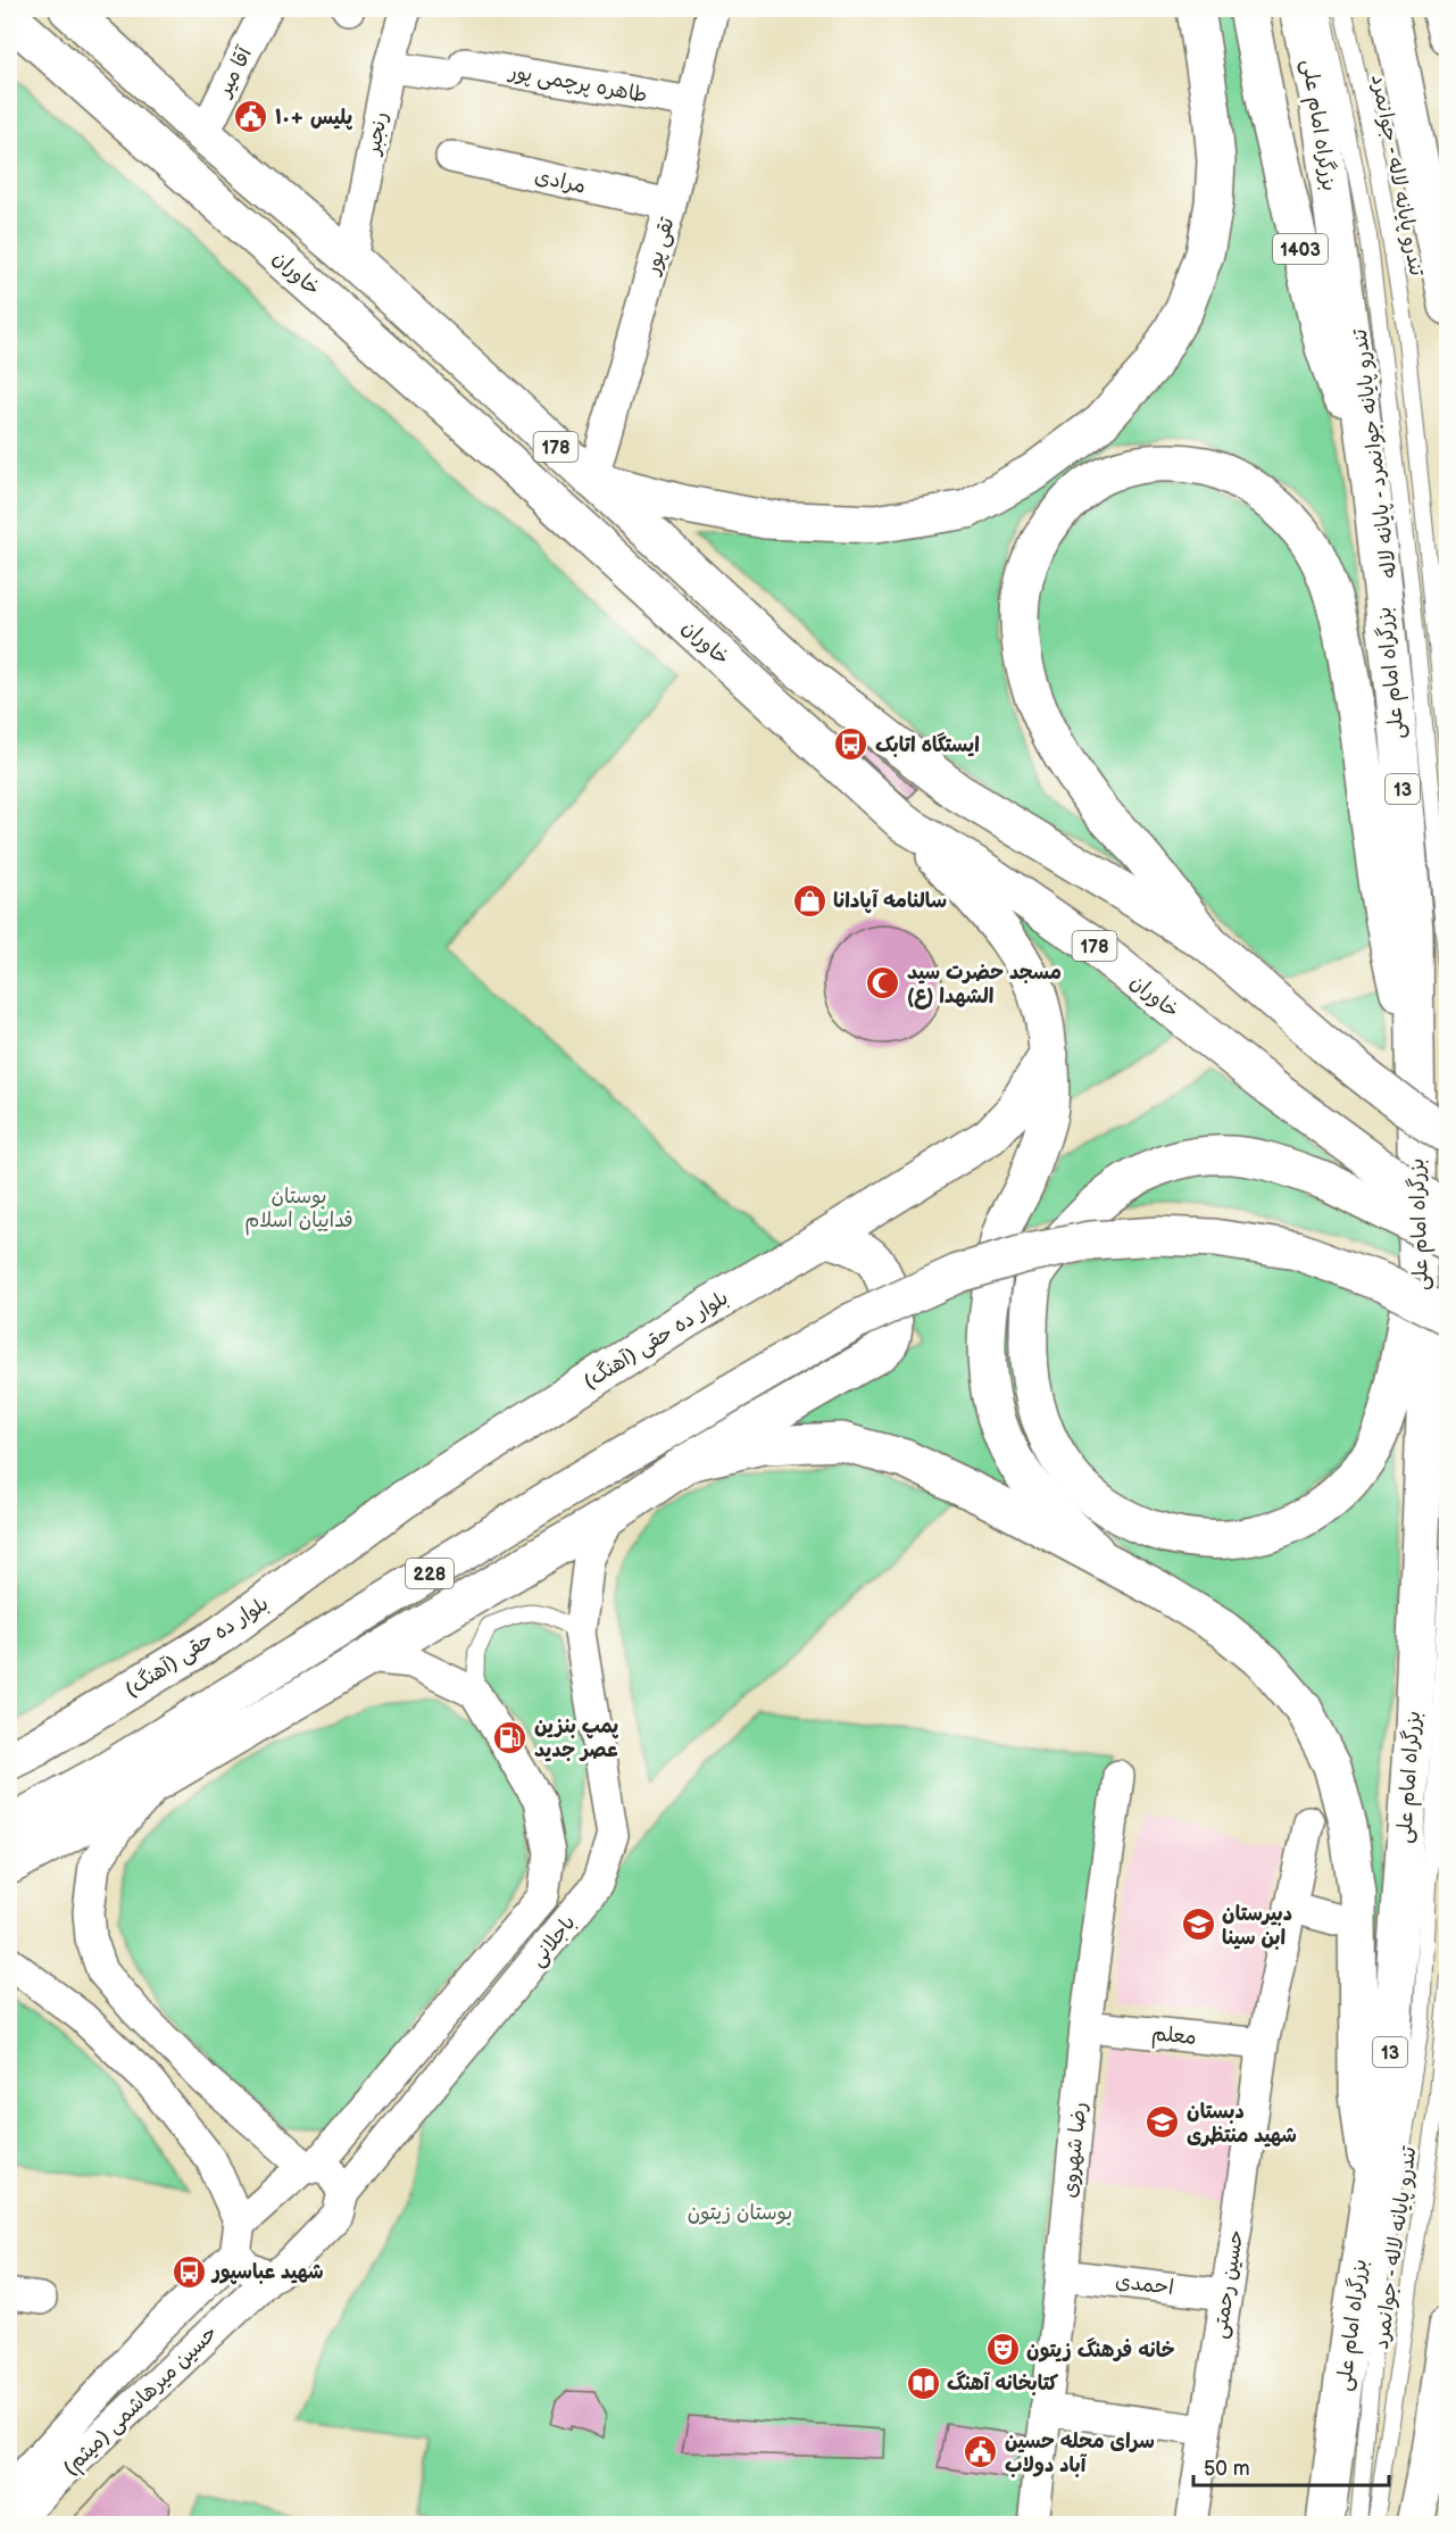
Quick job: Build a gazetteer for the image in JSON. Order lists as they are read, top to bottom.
{
  "streets": {
    "main road": [
      "بزرگراه امام علی",
      "1403",
      "خاوران",
      "178",
      "13",
      "بلوار ده حقی (آهنگ)",
      "228"
    ],
    "street": [
      "آقا میر",
      "طاهره پرچمی پور",
      "رنجبر",
      "مرادی",
      "تقی پور",
      "باجلانی",
      "معلم",
      "رضا شهروی",
      "احمدی",
      "حسین رحمتی",
      "حسین میرهاشمی (میثم)"
    ],
    "lane": ["تندرو پایانه لاله - جوانمرد", "تندرو پایانه جوانمرد - پایانه لاله"]
  },
  "crossings": [
    ["آقا میر", "خاوران"],
    ["طاهره پرچمی پور", "رنجبر"],
    ["طاهره پرچمی پور", "تقی پور"],
    ["بزرگراه امام علی", "1403"],
    ["رنجبر", "خاوران"],
    ["مرادی", "تقی پور"],
    ["تقی پور", "خاوران"],
    ["باجلانی", "حسین میرهاشمی (میثم)"],
    ["معلم", "رضا شهروی"],
    ["معلم", "حسین رحمتی"],
    ["رضا شهروی", "احمدی"],
    ["احمدی", "حسین رحمتی"]
  ],
  "parks": ["بوستان فداییان اسلام", "بوستان زیتون"],
  "places": {
    "public building": ["پلیس +۱۰", "سرای محله حسین آباد دولاب"],
    "bus stop": ["ایستگاه اتابک", "شهید عباسپور"],
    "shop": ["سالنامه آپادانا"],
    "mosque": ["مسجد حضرت سید الشهدا (ع)"],
    "fuel station": ["پمپ بنزین عصر جدید"],
    "school or university": ["دبیرستان ابن سینا", "دبستان شهید منتظری"],
    "theatre": ["خانه فرهنگ زيتون"],
    "library": ["کتابخانه آهنگ"]
  },
  "scale_bar": "50 m"
}
